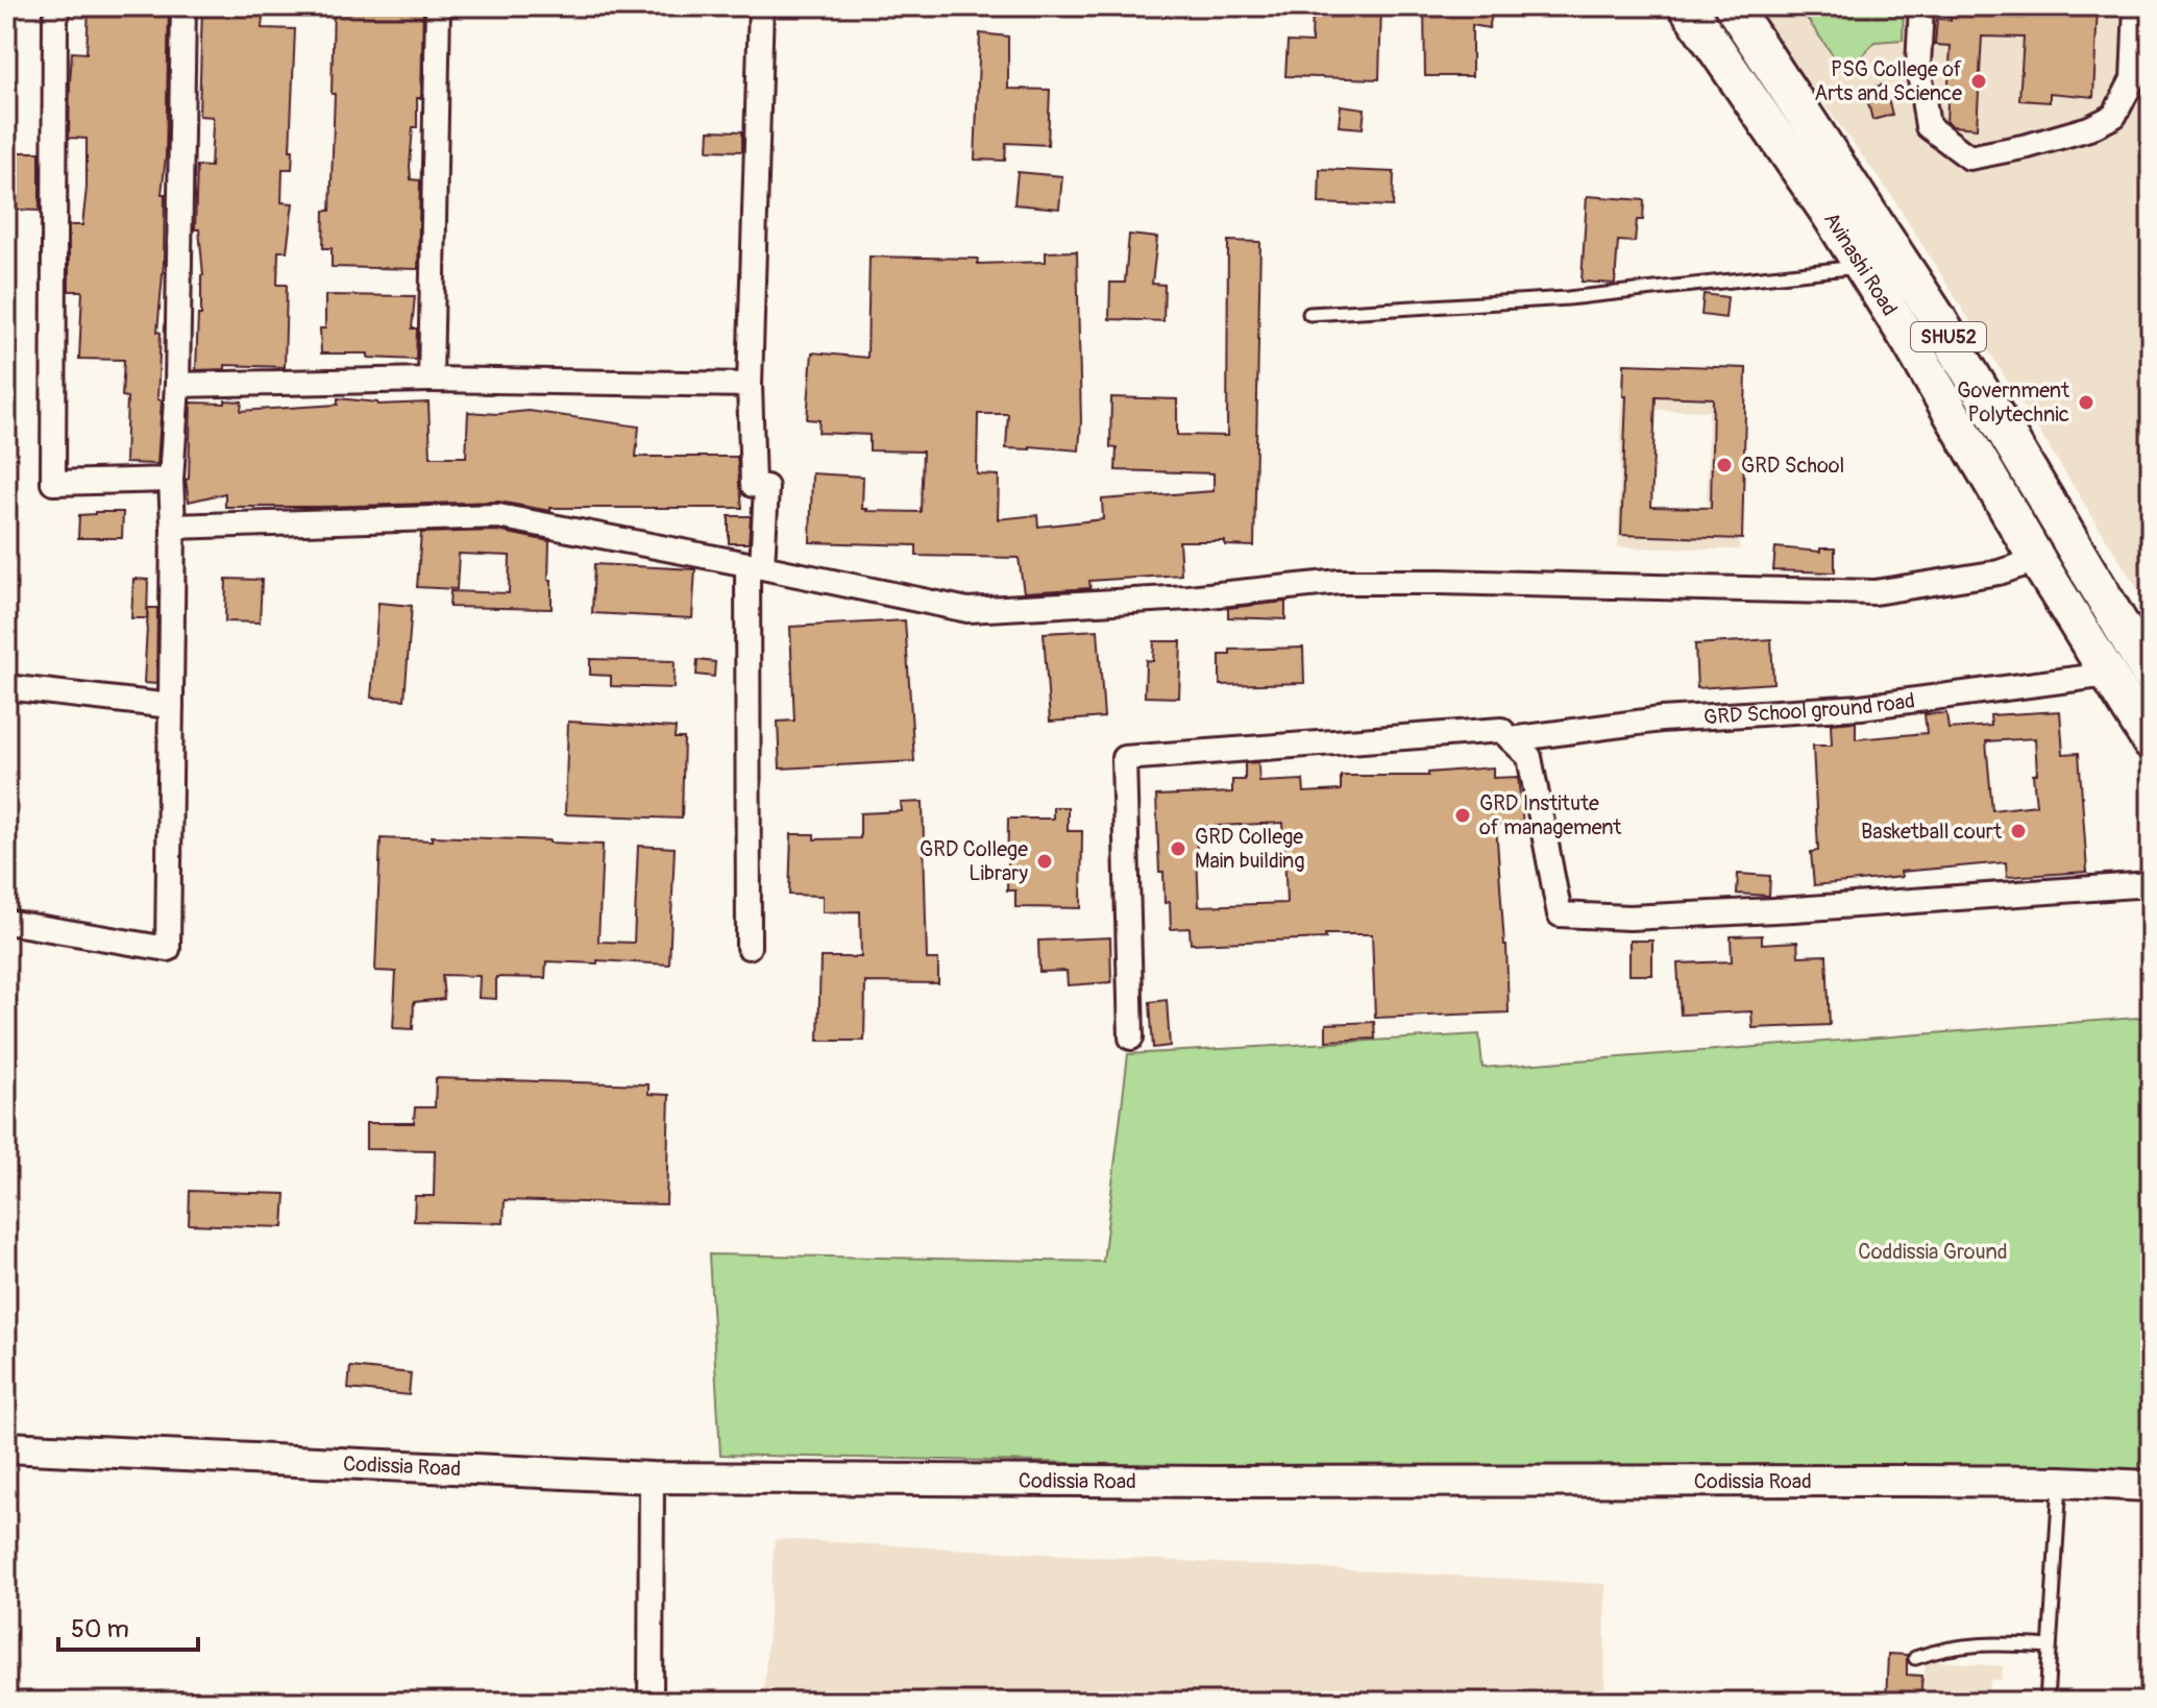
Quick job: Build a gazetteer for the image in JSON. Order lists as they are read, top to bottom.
{
  "streets": {
    "main road": ["Avinashi Road", "SHU52"],
    "street": ["GRD School ground road", "Codissia Road"]
  },
  "crossings": [
    ["Avinashi Road", "GRD School ground road"]
  ],
  "parks": ["Coddissia Ground"],
  "places": [
    "PSG College of Arts and Science",
    "Government Polytechnic",
    "GRD School",
    "GRD Institute of management",
    "Basketball court",
    "GRD College Main building",
    "GRD College Library"
  ],
  "scale_bar": "50 m"
}
